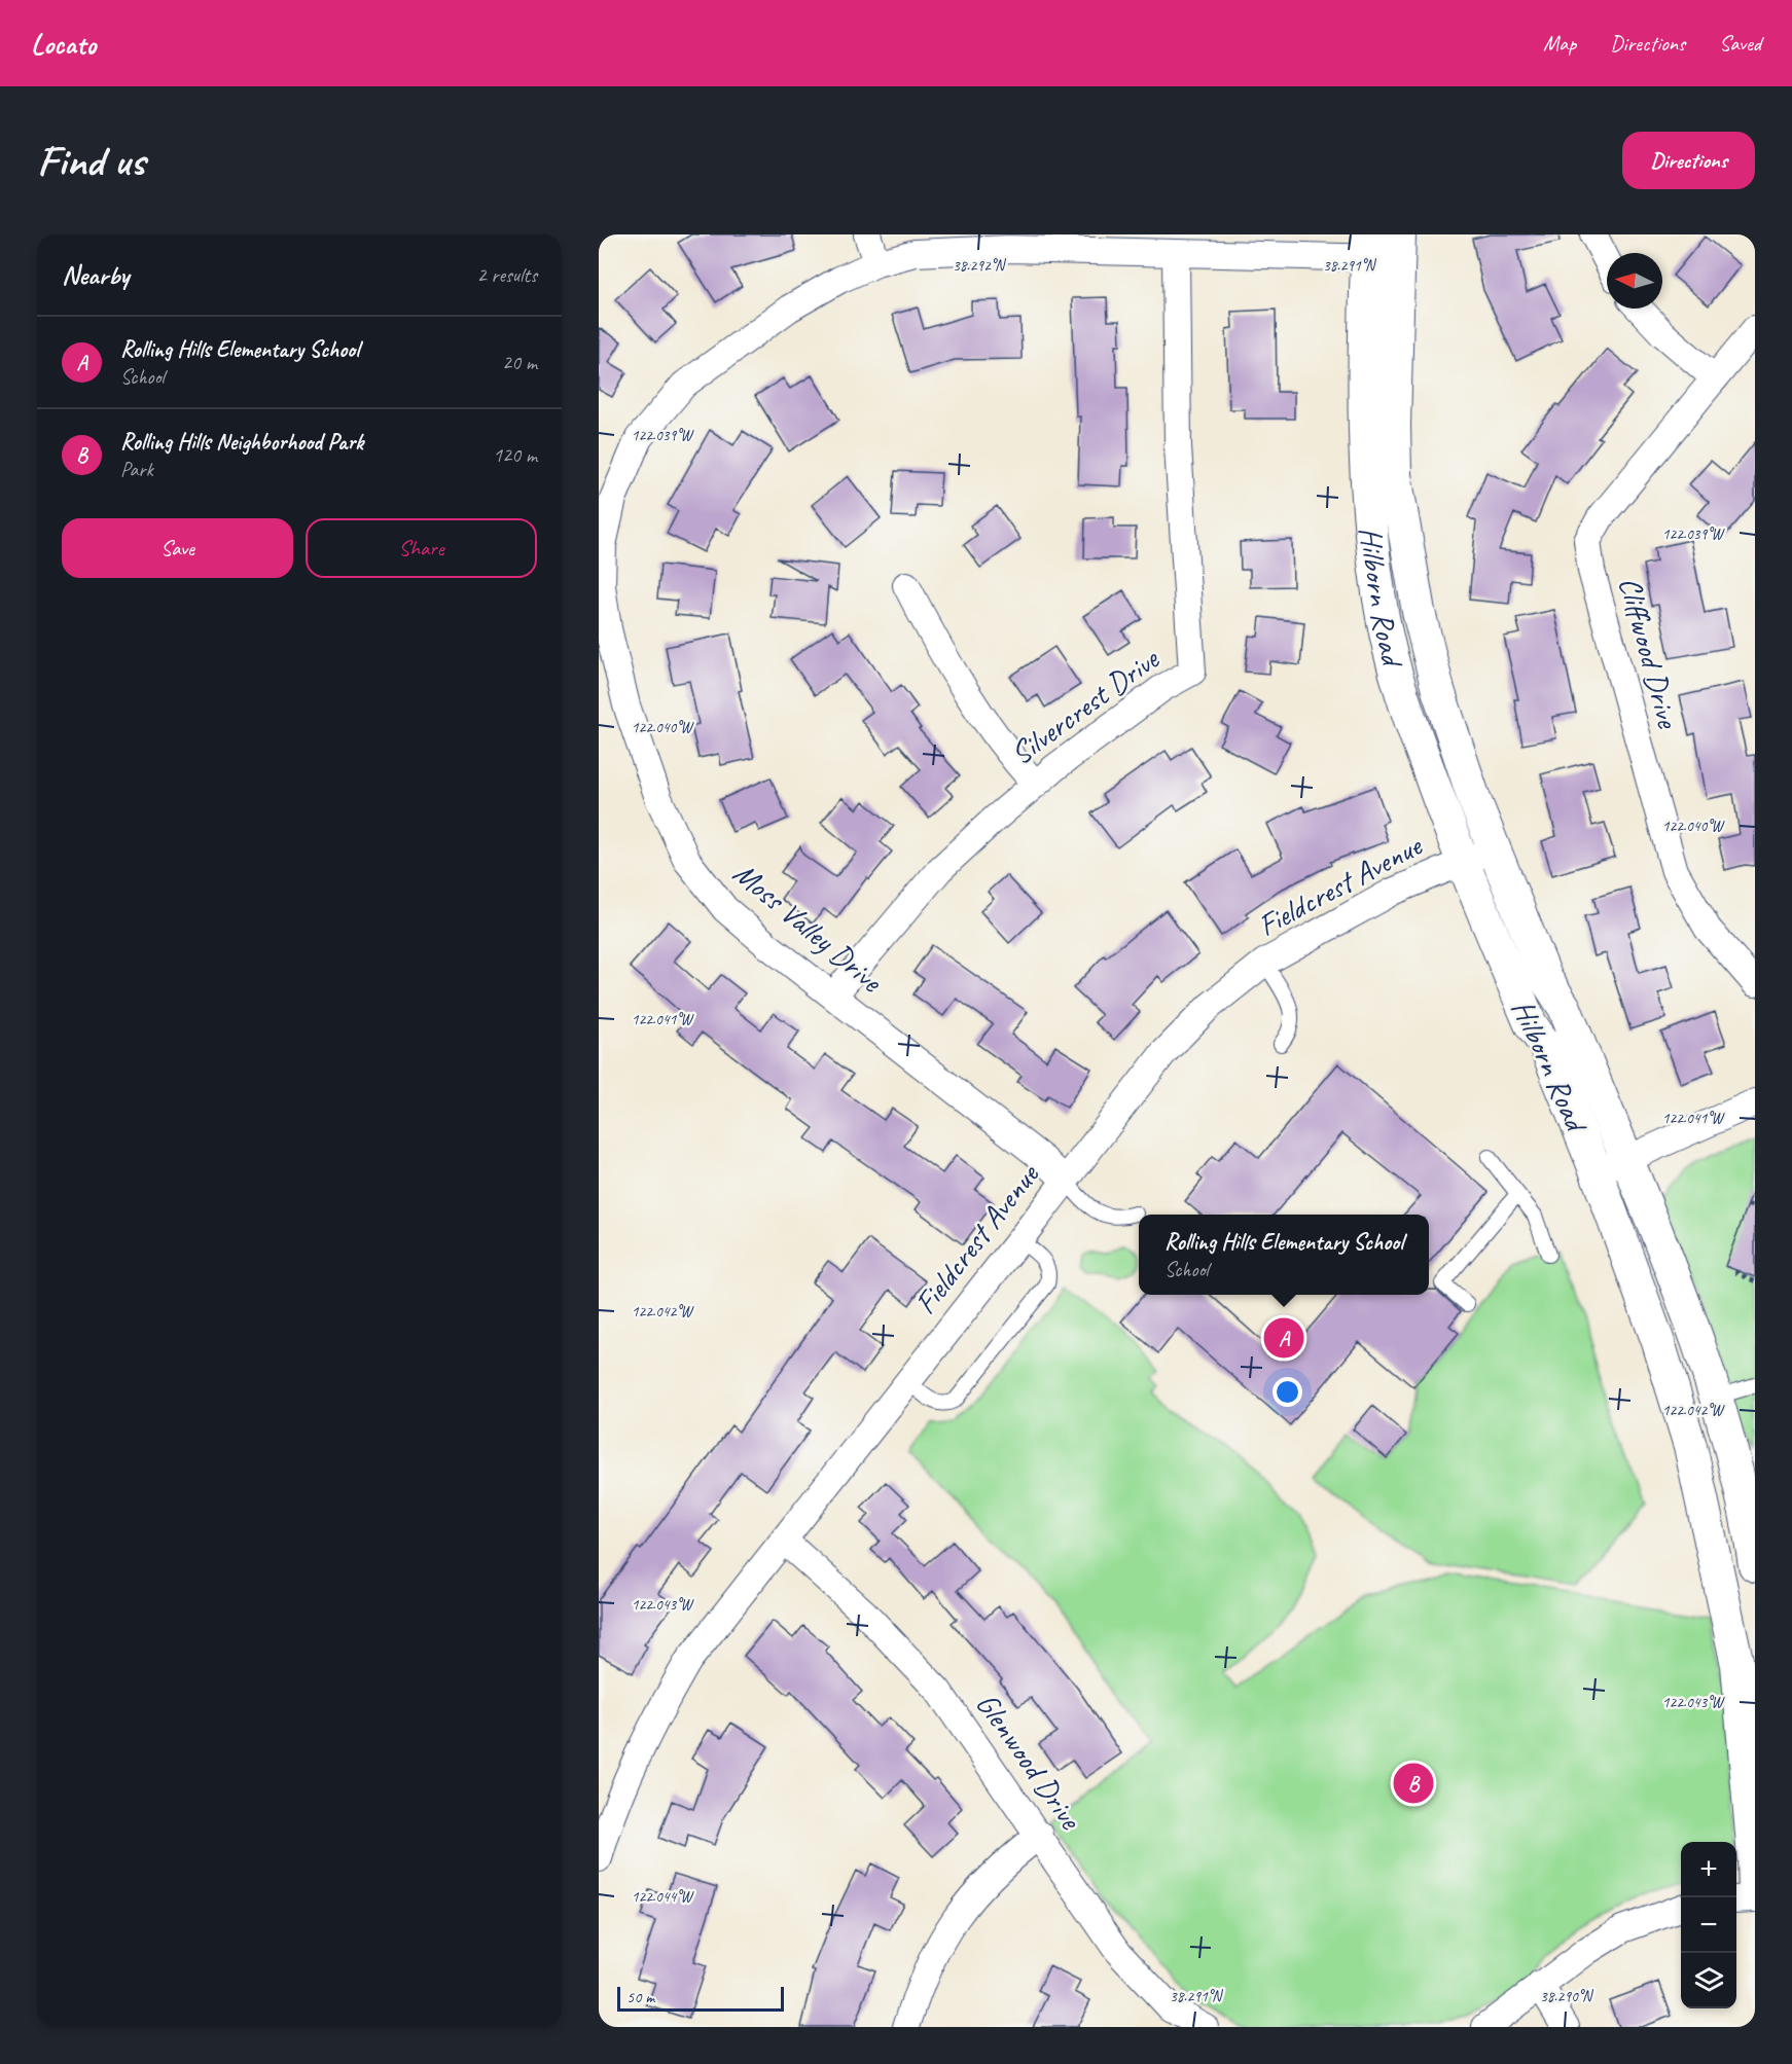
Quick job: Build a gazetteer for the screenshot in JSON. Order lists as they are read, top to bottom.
{
  "streets": {
    "street": [
      "Hilborn Road",
      "Cliffwood Drive",
      "Silvercrest Drive",
      "Fieldcrest Avenue",
      "Moss Valley Drive",
      "Glenwood Drive"
    ]
  },
  "crossings": [
    ["Hilborn Road", "Fieldcrest Avenue"],
    ["Hilborn Road", "Moss Valley Drive"],
    ["Silvercrest Drive", "Moss Valley Drive"],
    ["Fieldcrest Avenue", "Moss Valley Drive"],
    ["Fieldcrest Avenue", "Glenwood Drive"]
  ],
  "scale_bar": "50 m",
  "north": "left",
  "page": {
    "header": "Locato",
    "nav": ["Map", "Directions", "Saved"],
    "buttons": [
      "Directions",
      ["Save", "Share"]
    ],
    "title": "Find us",
    "heading": ["Nearby", "2 results"],
    "list": [
      {
        "mark": "A",
        "name": "Rolling Hills Elementary School",
        "note": "School",
        "value": "20 m"
      },
      {
        "mark": "B",
        "name": "Rolling Hills Neighborhood Park",
        "note": "Park",
        "value": "120 m"
      }
    ],
    "popup": ["Rolling Hills Elementary School", "School"],
    "pins": ["A", "B"],
    "map_buttons": ["+", "−"],
    "scale": "50 m"
  },
  "coordinates": [
    "38.292°N",
    "38.291°N",
    "122.039°W",
    "122.040°W",
    "122.041°W",
    "122.042°W",
    "122.043°W",
    "122.044°W",
    "38.290°N"
  ]
}
